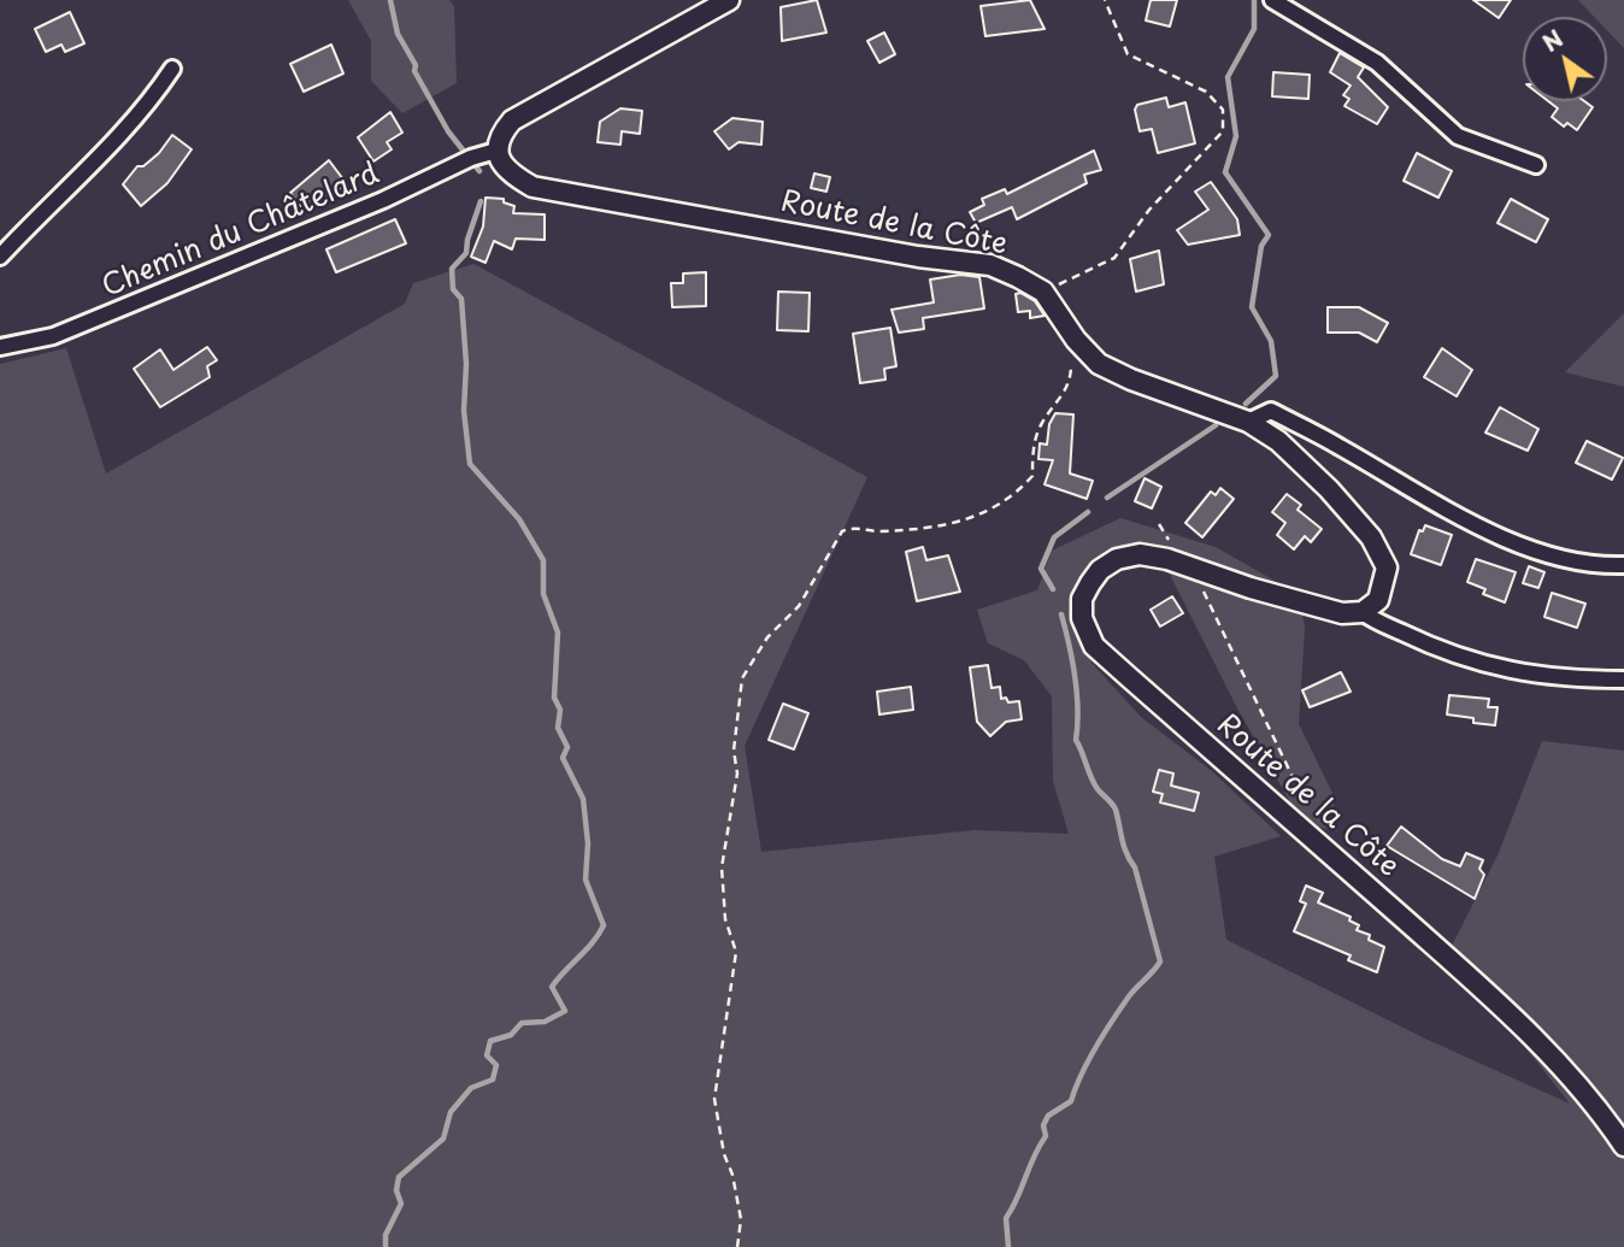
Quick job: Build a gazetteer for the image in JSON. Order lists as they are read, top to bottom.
{
  "streets": {
    "street": ["Route de la Côte", "Chemin du Châtelard"]
  },
  "crossings": [
    ["Route de la Côte", "Chemin du Châtelard"]
  ],
  "north": "top left"
}
